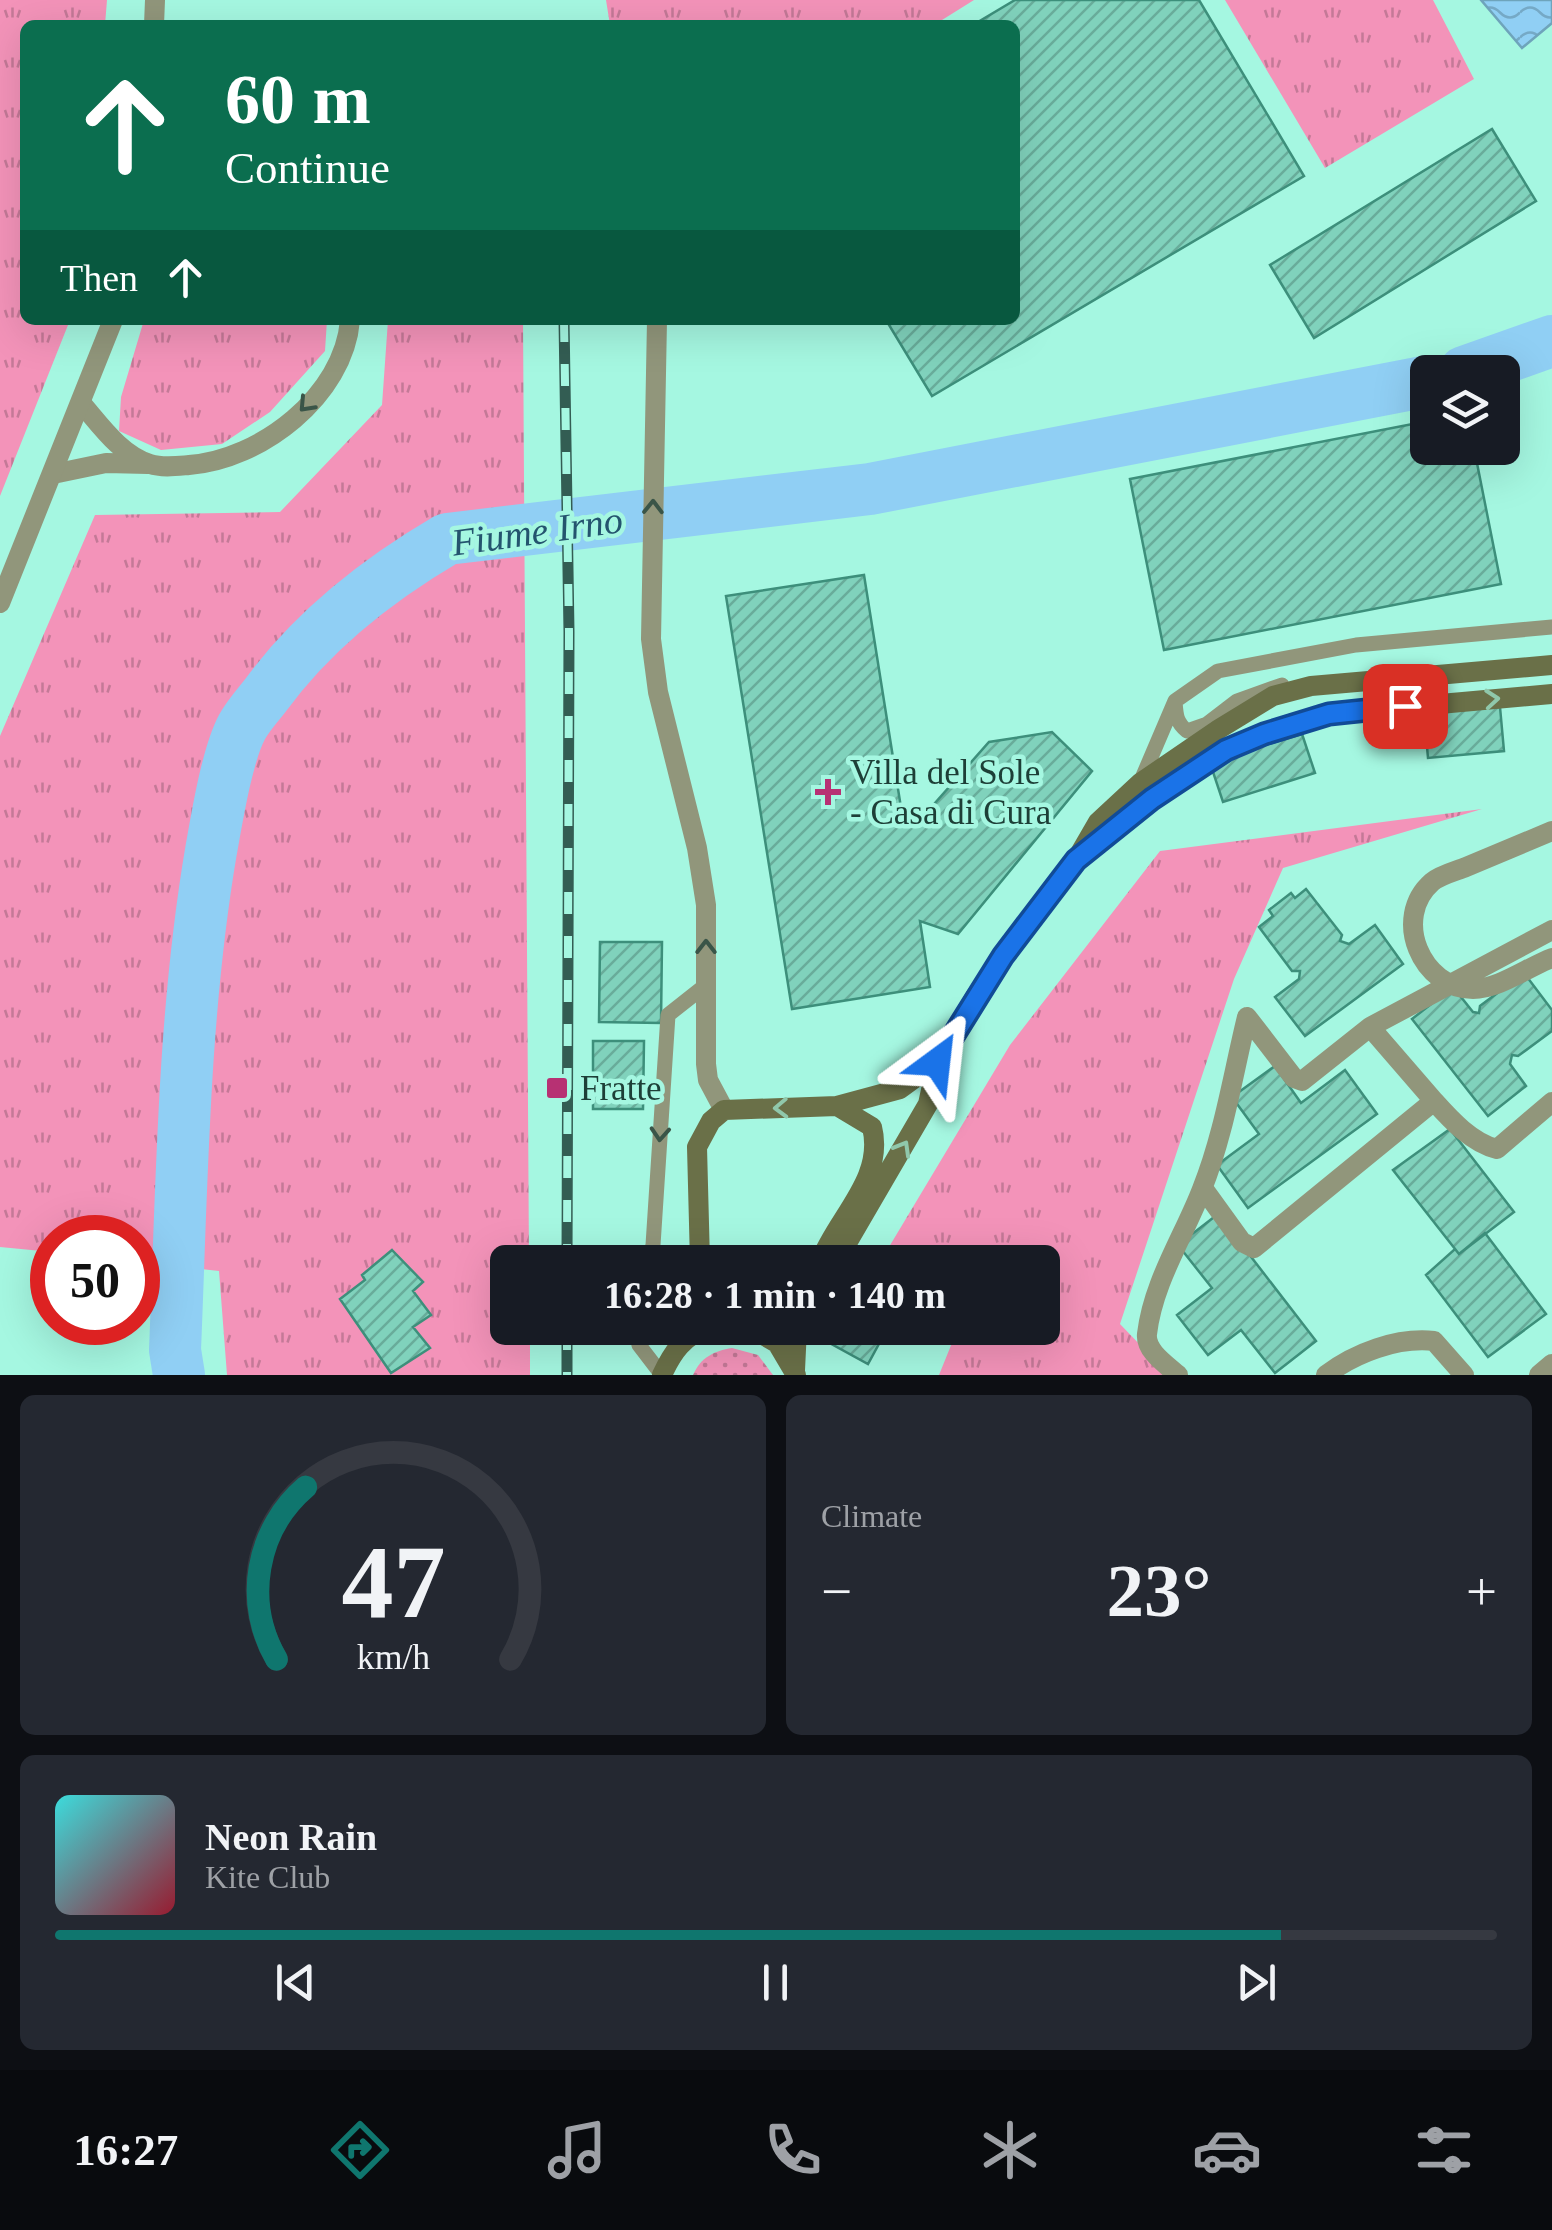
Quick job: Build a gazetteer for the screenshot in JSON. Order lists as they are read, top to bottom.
{
  "water": ["Fiume Irno"],
  "places": {
    "health": ["Villa del Sole - Casa di Cura"],
    "transit": ["Fratte"]
  },
  "page": {
    "turn": ["60 m", "Continue"],
    "then": "Then",
    "limit": "50",
    "trip": "16:28 · 1 min · 140 m",
    "tile": "Climate",
    "heat": ["−", "23°", "+"],
    "song": ["Neon Rain", "Kite Club"],
    "tabs": "16:27",
    "gauge": ["47", "km/h"]
  }
}
